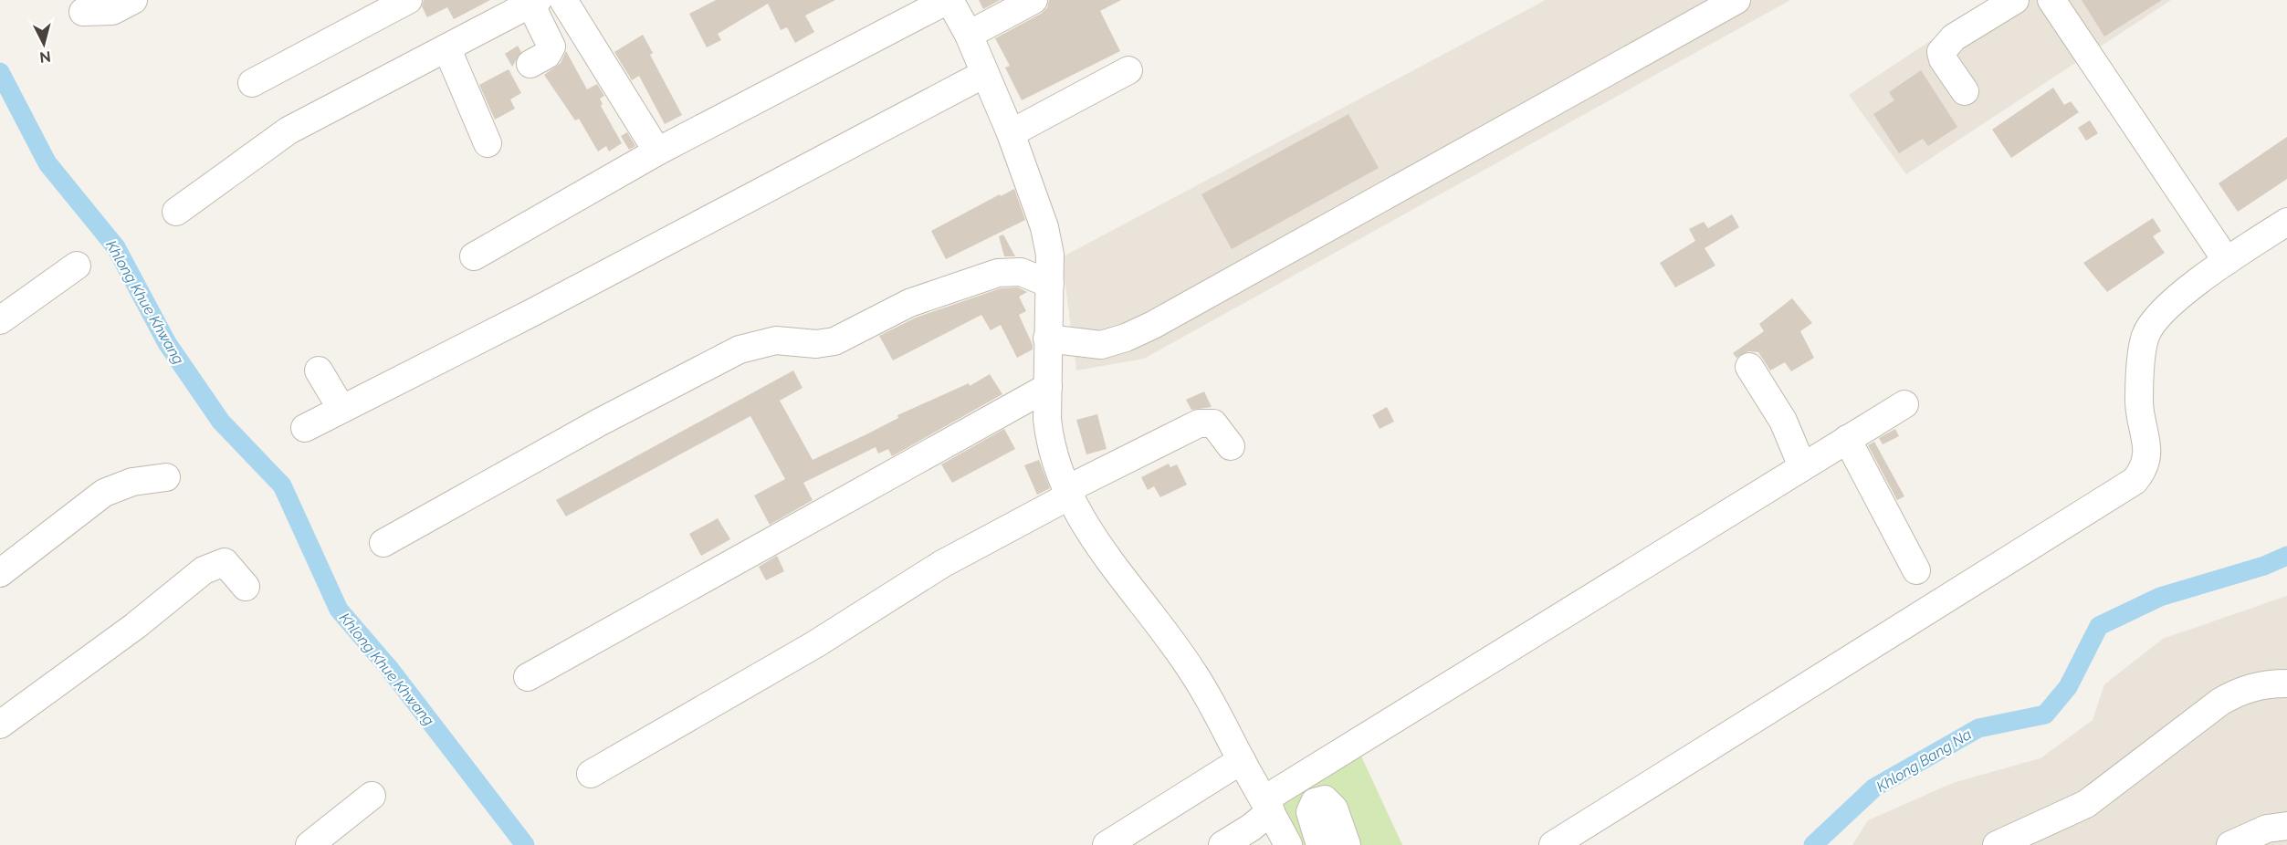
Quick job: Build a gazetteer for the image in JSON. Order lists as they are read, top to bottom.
{
  "water": ["Khlong Khue Khwang", "Khlong Bang Na"],
  "north": "bottom"
}
